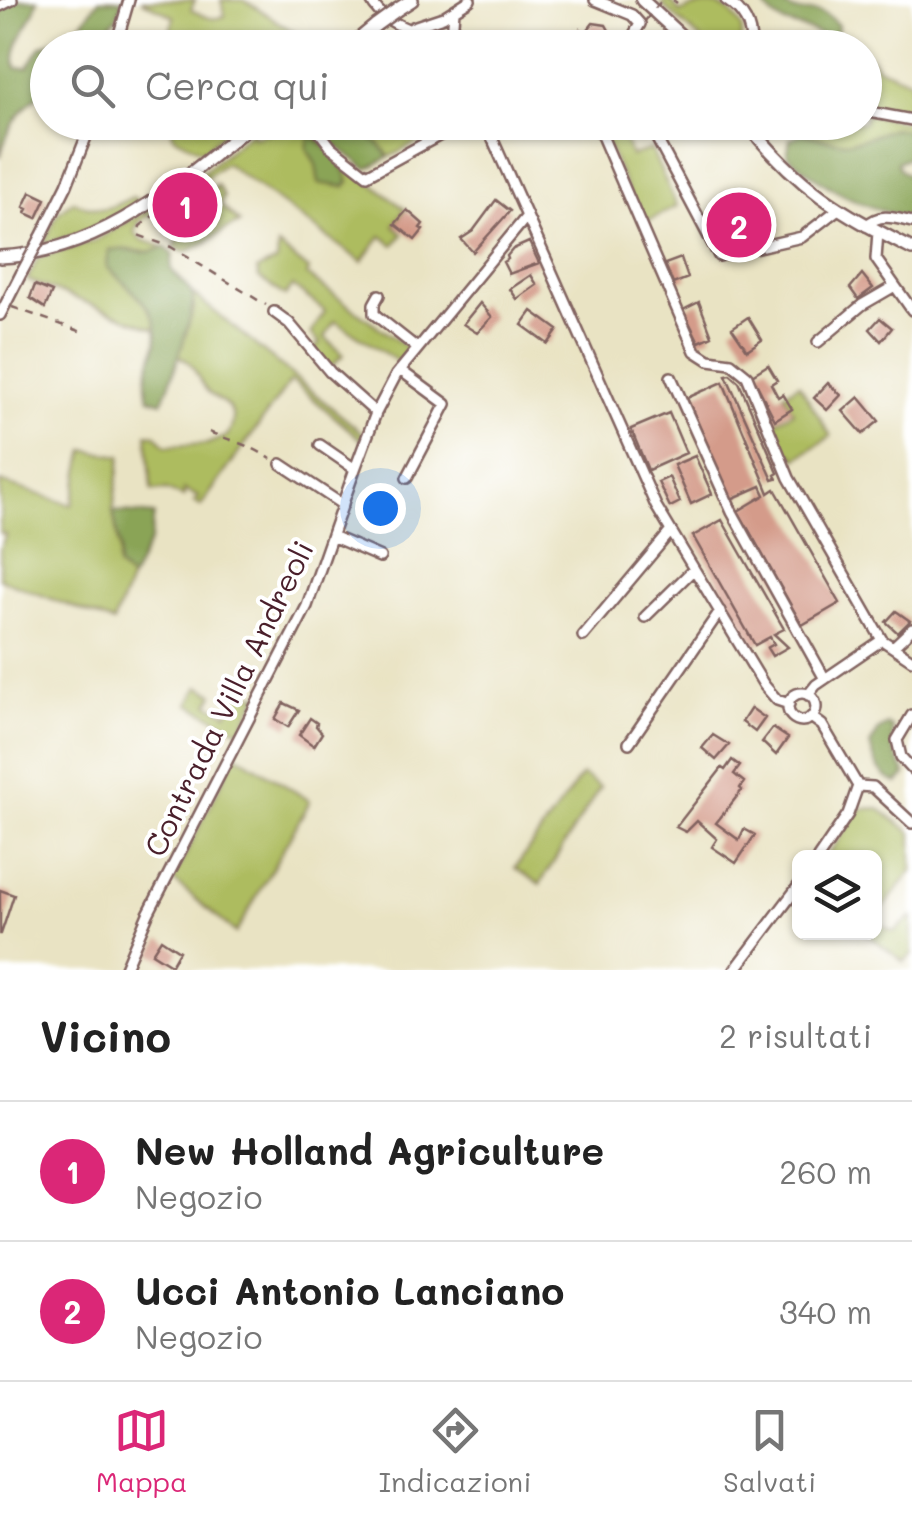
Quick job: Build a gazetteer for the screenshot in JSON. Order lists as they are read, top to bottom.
{
  "streets": {
    "street": ["Contrada Villa Andreoli"]
  },
  "page": {
    "search": "Cerca qui",
    "pins": ["1", "2"],
    "heading": ["Vicino", "2 risultati"],
    "list": [
      {
        "mark": "1",
        "name": "New Holland Agriculture",
        "note": "Negozio",
        "value": "260 m"
      },
      {
        "mark": "2",
        "name": "Ucci Antonio Lanciano",
        "note": "Negozio",
        "value": "340 m"
      }
    ],
    "nav": ["Mappa", "Indicazioni", "Salvati"]
  }
}
